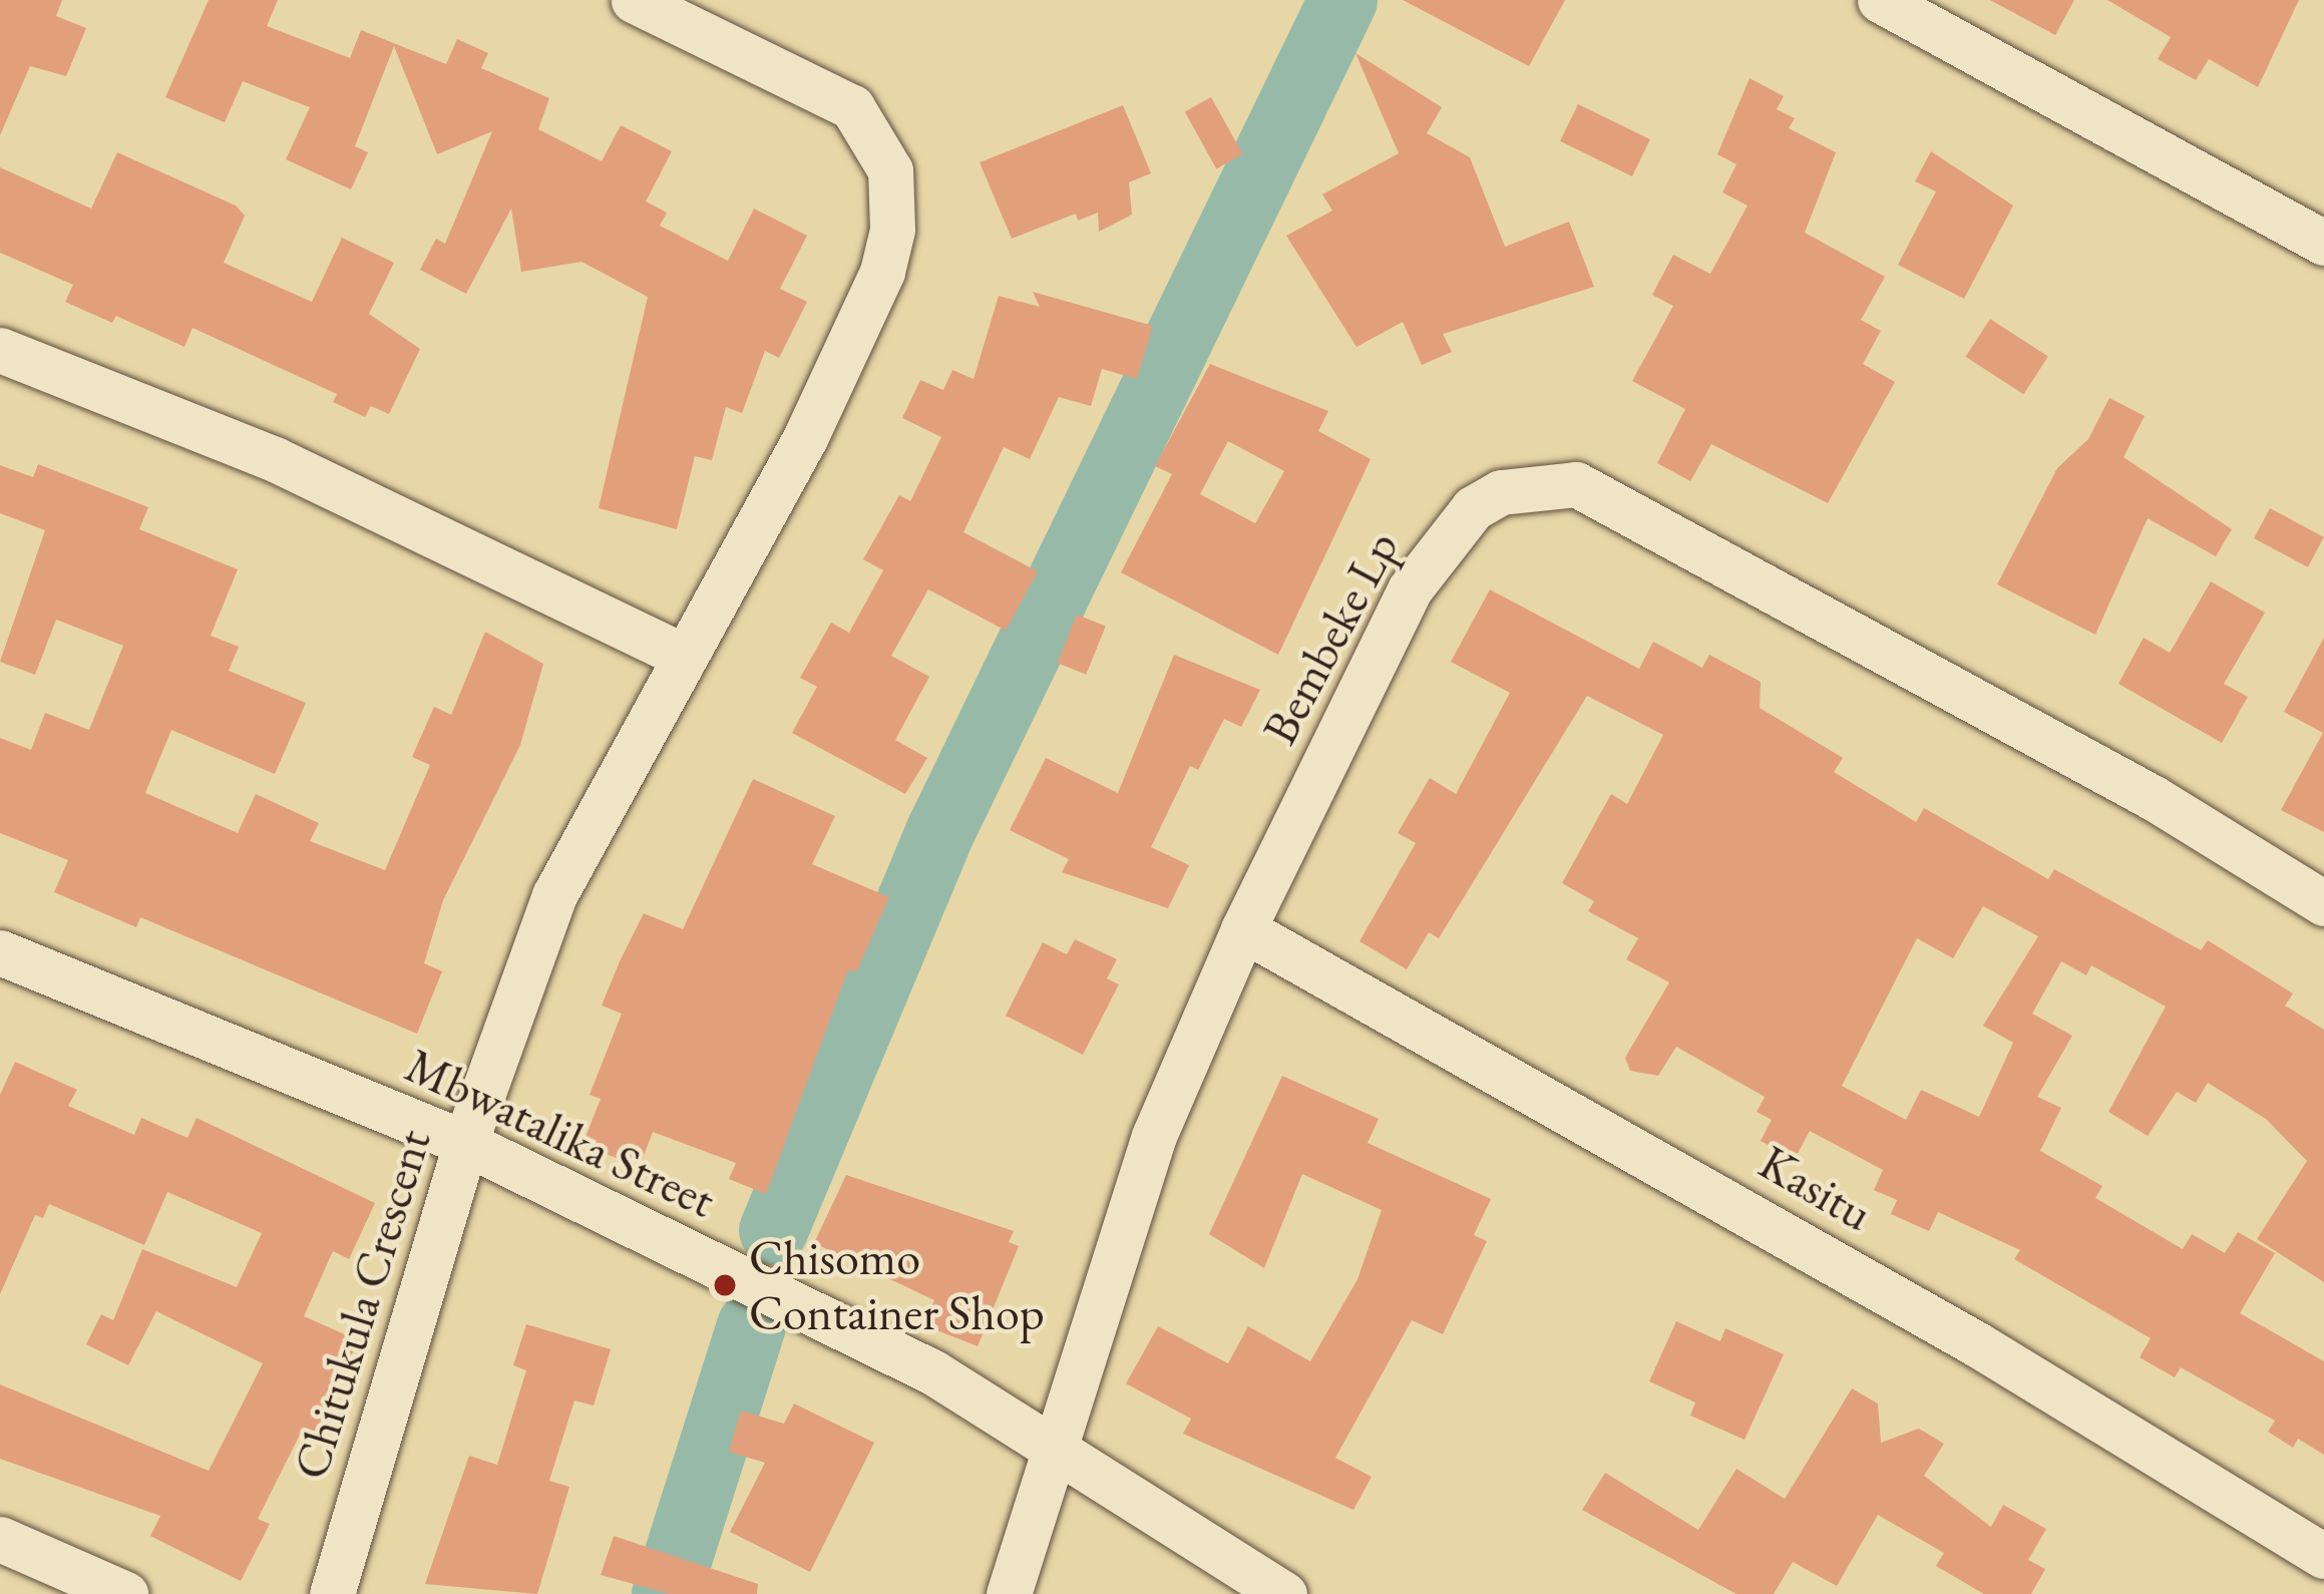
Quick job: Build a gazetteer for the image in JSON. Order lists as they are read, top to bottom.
{
  "streets": {
    "street": [
      "Bembeke Lp",
      "Mbwatalika Street",
      "Kasitu",
      "Chitukula Crescent"
    ]
  },
  "crossings": [
    ["Bembeke Lp", "Mbwatalika Street"],
    ["Bembeke Lp", "Kasitu"],
    ["Mbwatalika Street", "Chitukula Crescent"]
  ],
  "places": ["Chisomo Container Shop"]
}
